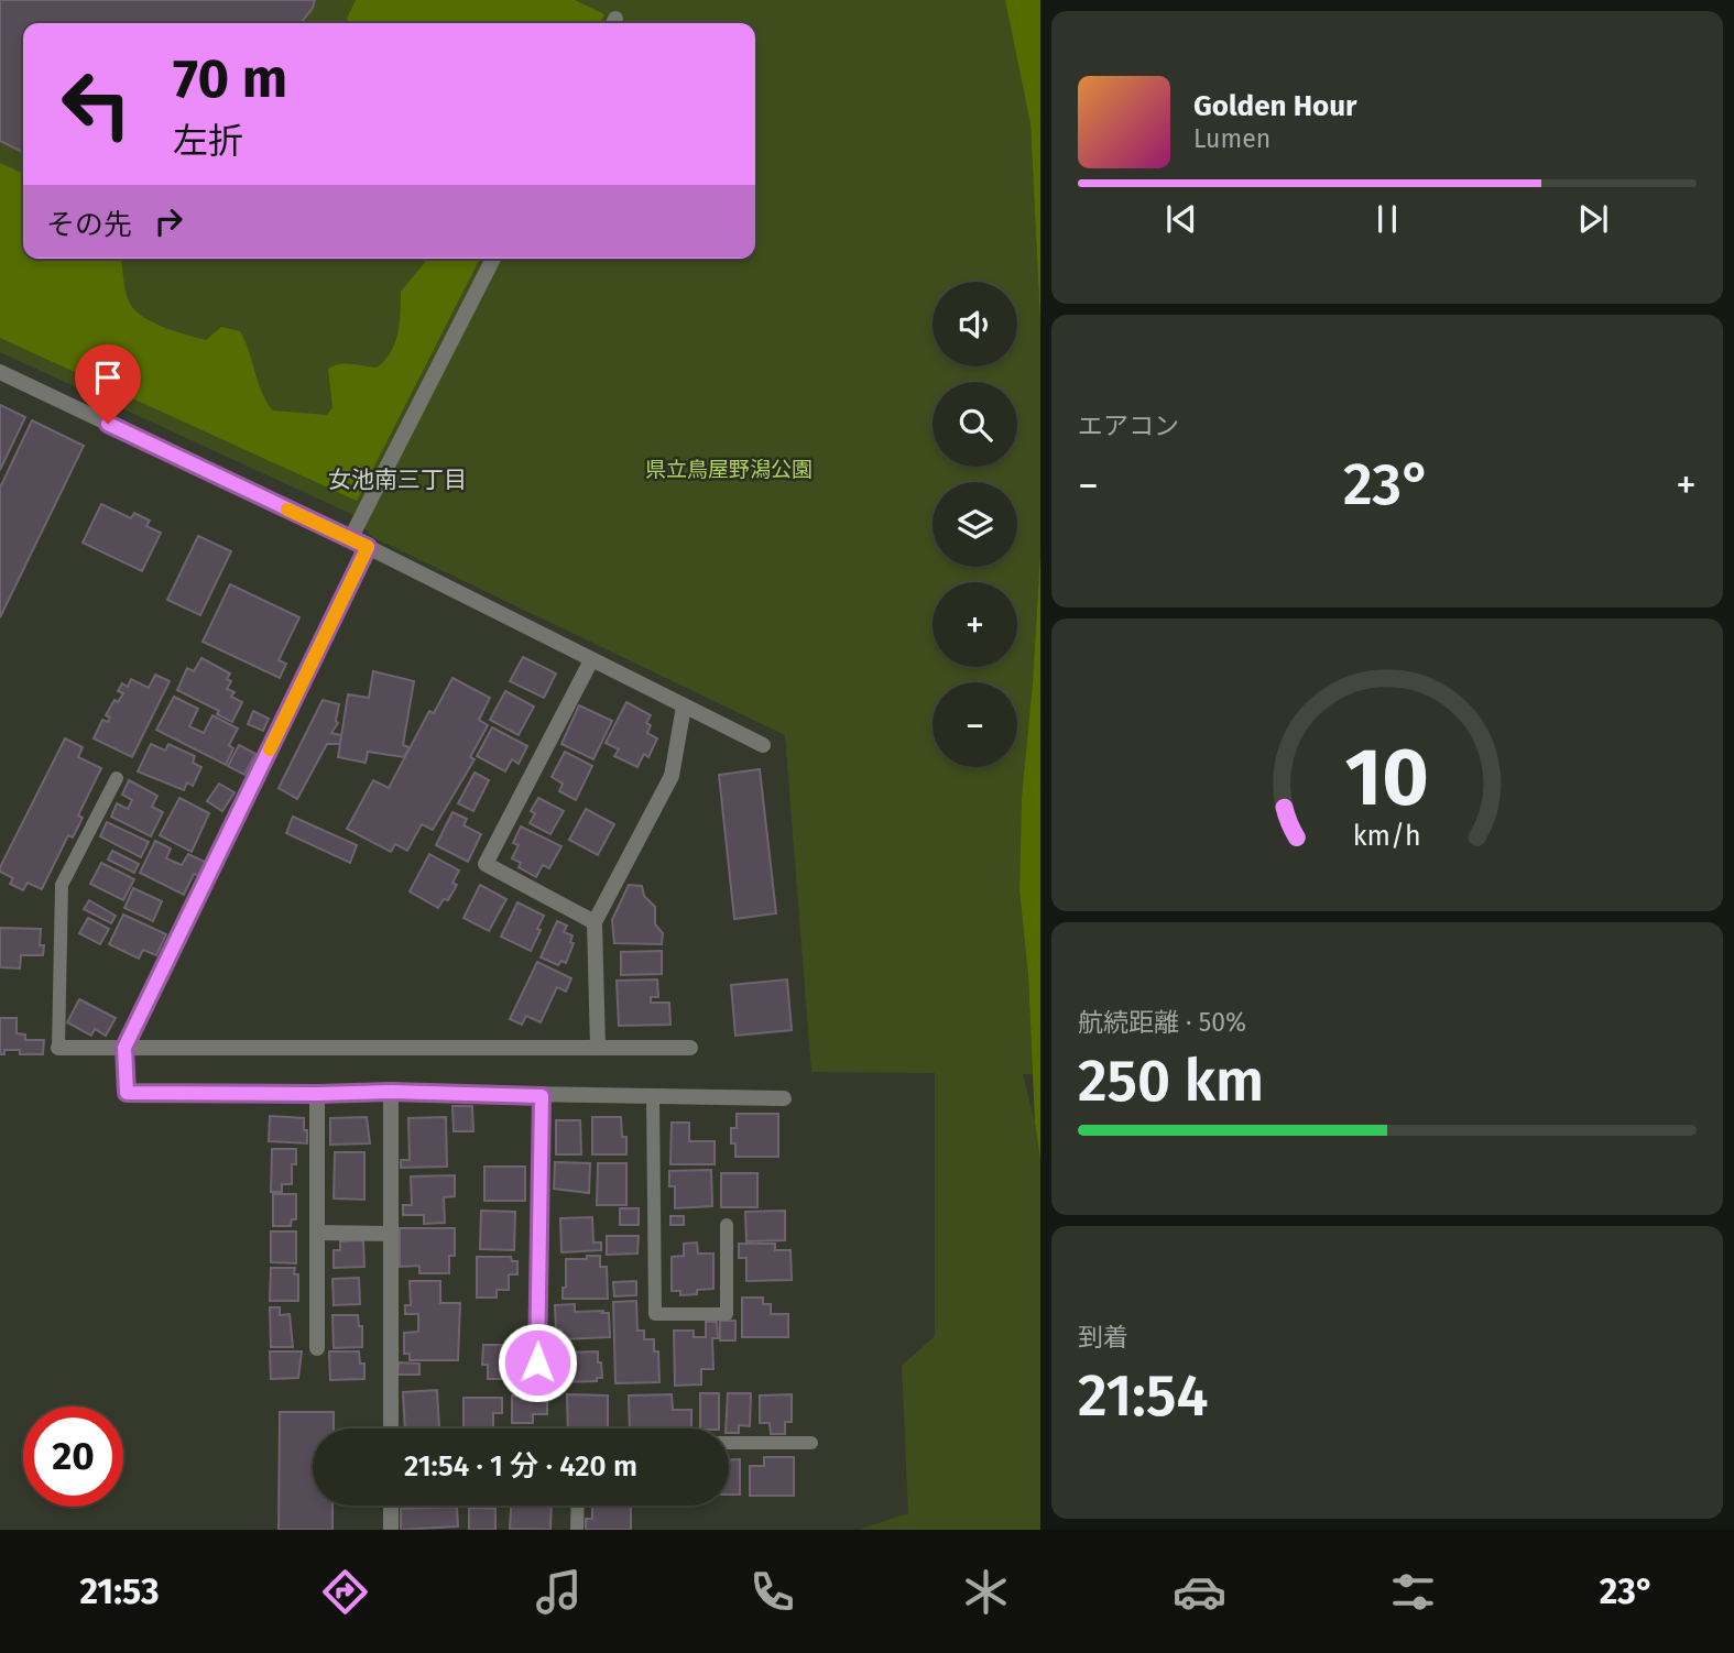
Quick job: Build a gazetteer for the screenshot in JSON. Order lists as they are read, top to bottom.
{
  "districts": ["女池南三丁目"],
  "parks": ["県立鳥屋野潟公園"],
  "page": {
    "turn": ["70 m", "左折"],
    "song": ["Golden Hour", "Lumen"],
    "then": "その先",
    "map_buttons": ["+", "−"],
    "tile": [
      "エアコン",
      ["航続距離 · 50%", "250 km"],
      ["到着", "21:54"]
    ],
    "heat": ["−", "23°", "+"],
    "limit": "20",
    "trip": "21:54 · 1 分 · 420 m",
    "tabs": ["21:53", "23°"],
    "gauge": ["10", "km/h"]
  }
}
